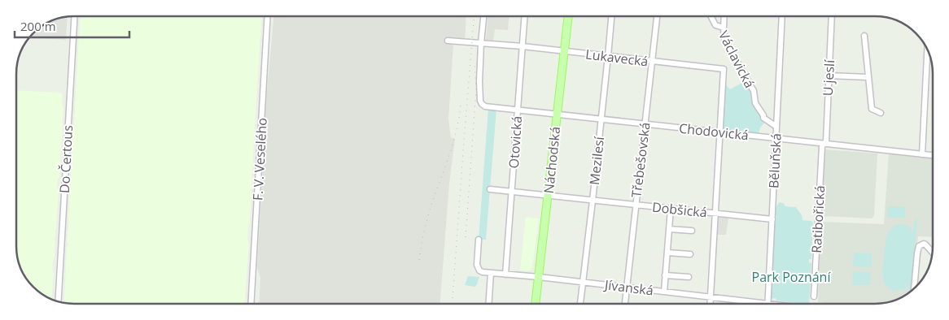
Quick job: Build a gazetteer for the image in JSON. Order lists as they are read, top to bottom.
{
  "streets": {
    "main road": ["Náchodská"],
    "street": [
      "Lukavecká",
      "Václavická",
      "U jeslí",
      "Chodovická",
      "Otovická",
      "Do Čertous",
      "F. V. Veselého",
      "Třebešovská",
      "Mezilesí",
      "Běluňská",
      "Dobšická",
      "Ratibořická",
      "Jívanská"
    ]
  },
  "crossings": [
    ["Lukavecká", "Chodovická"],
    ["Lukavecká", "Otovická"],
    ["Lukavecká", "Náchodská"],
    ["Lukavecká", "Třebešovská"],
    ["Lukavecká", "Mezilesí"],
    ["Václavická", "Běluňská"],
    ["U jeslí", "Chodovická"],
    ["U jeslí", "Ratibořická"],
    ["Chodovická", "Otovická"],
    ["Chodovická", "Náchodská"],
    ["Chodovická", "Třebešovská"],
    ["Chodovická", "Mezilesí"],
    ["Chodovická", "Běluňská"],
    ["Chodovická", "Ratibořická"],
    ["Otovická", "Dobšická"],
    ["Otovická", "Jívanská"],
    ["Náchodská", "Dobšická"],
    ["Náchodská", "Jívanská"],
    ["Třebešovská", "Dobšická"],
    ["Třebešovská", "Jívanská"],
    ["Mezilesí", "Dobšická"],
    ["Mezilesí", "Jívanská"],
    ["Běluňská", "Dobšická"],
    ["Běluňská", "Jívanská"]
  ],
  "parks": ["Park Poznání"],
  "scale_bar": "200 m"
}
